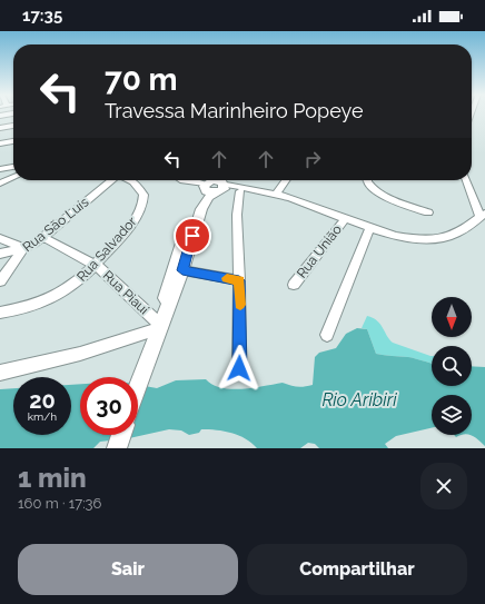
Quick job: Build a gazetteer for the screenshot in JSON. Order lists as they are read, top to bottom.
{
  "streets": {
    "street": [
      "Rua São Luís",
      "Rua Salvador",
      "Rua União",
      "Rua Piauí"
    ]
  },
  "crossings": [
    ["Rua São Luís", "Rua Piauí"],
    ["Rua Salvador", "Rua Piauí"]
  ],
  "water": ["Rio Aribiri"],
  "north": "bottom",
  "page": {
    "status": "17:35",
    "turn": ["70 m", "Travessa Marinheiro Popeye"],
    "speed": "20 km/h",
    "limit": "30",
    "heading": ["1 min", "160 m · 17:36"],
    "buttons": ["Sair", "Compartilhar"]
  }
}
